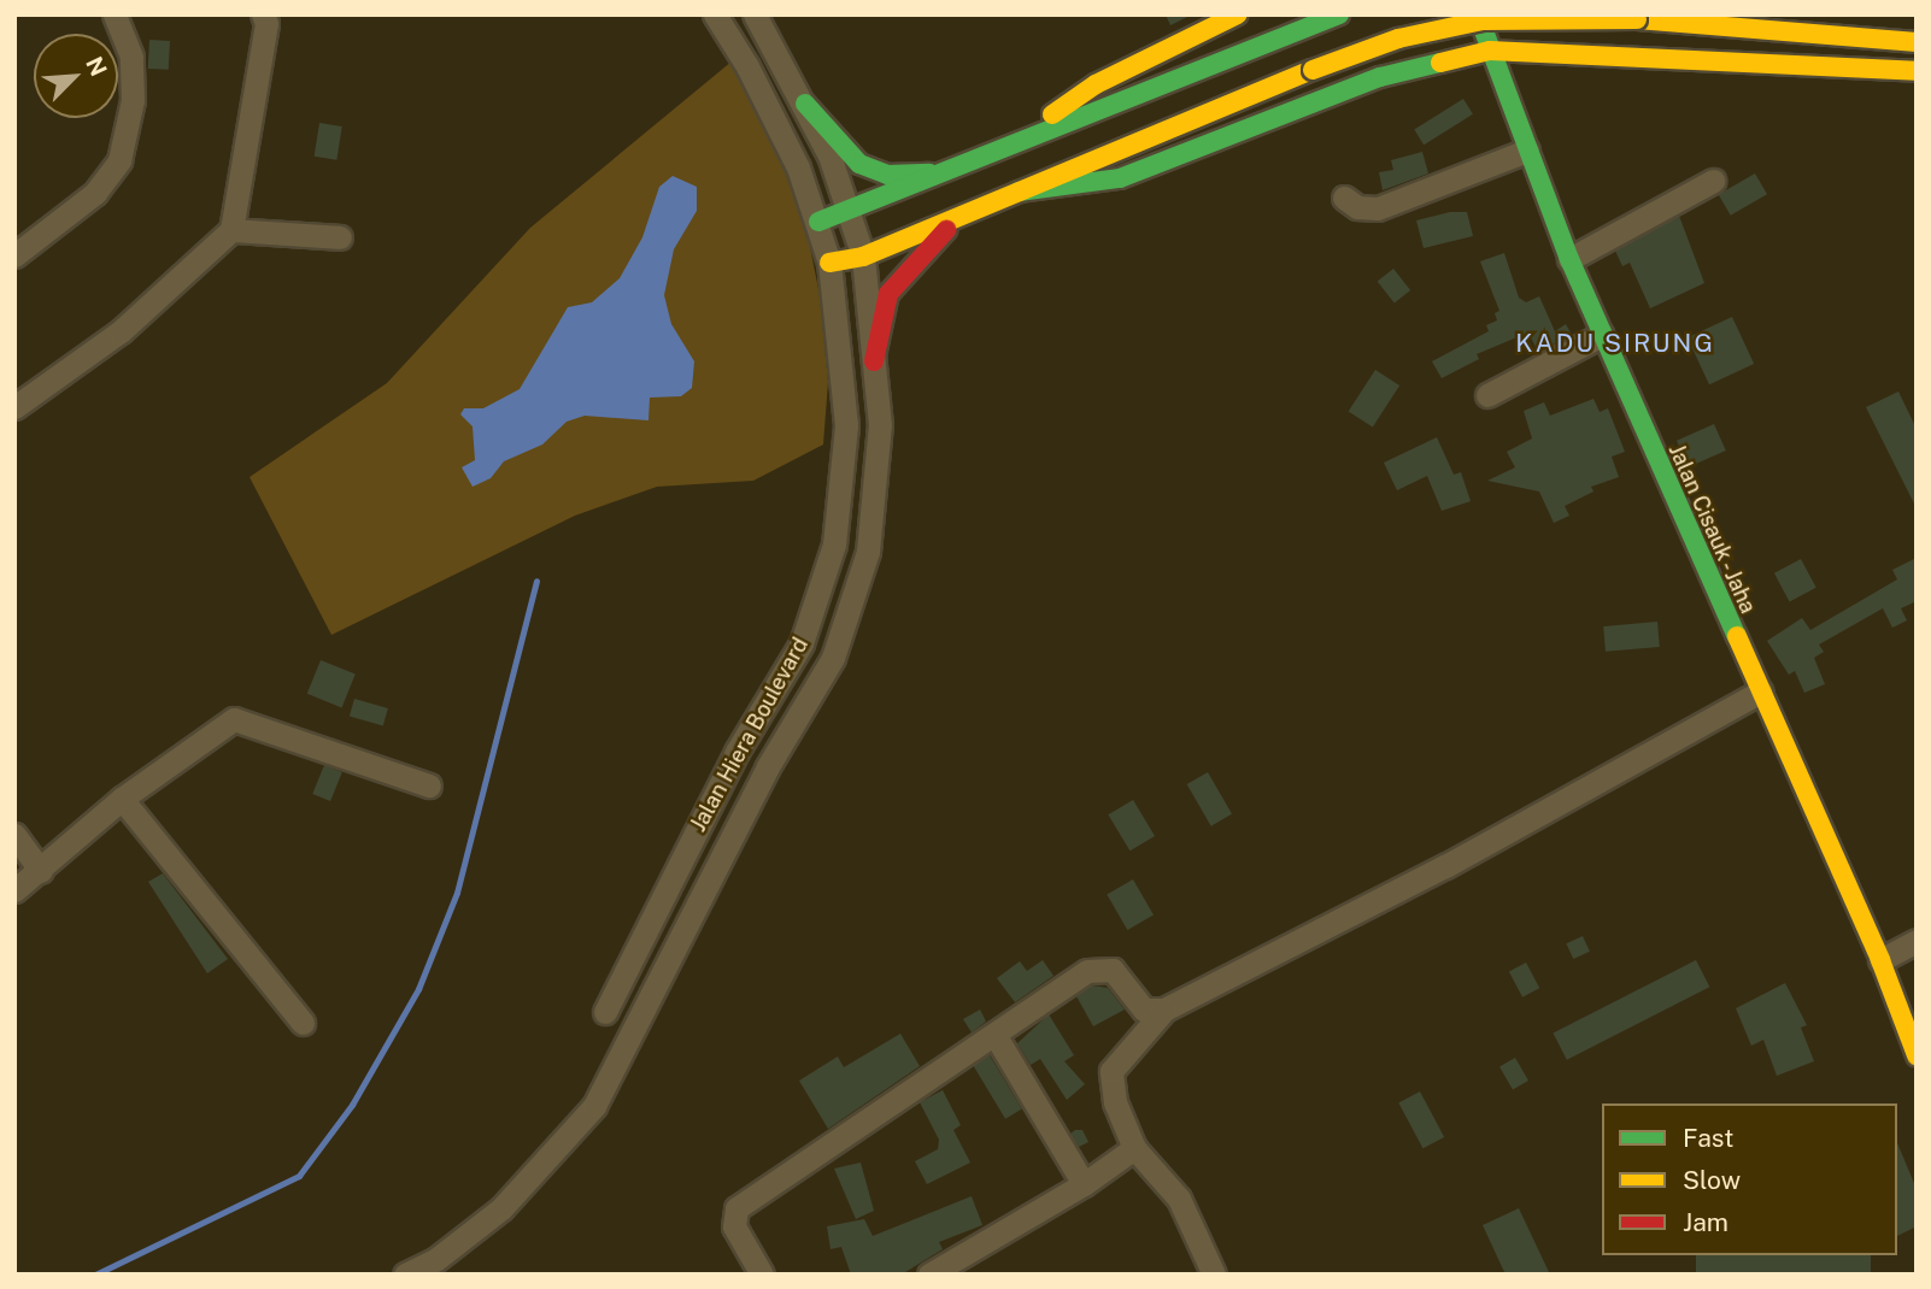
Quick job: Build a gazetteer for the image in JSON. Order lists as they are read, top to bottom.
{
  "streets": {
    "main road": ["Jalan Cisauk - Jaha"],
    "street": ["Jalan Hiera Boulevard"]
  },
  "districts": ["KADU SIRUNG"],
  "legend": ["Fast", "Slow", "Jam"],
  "north": "top right"
}
